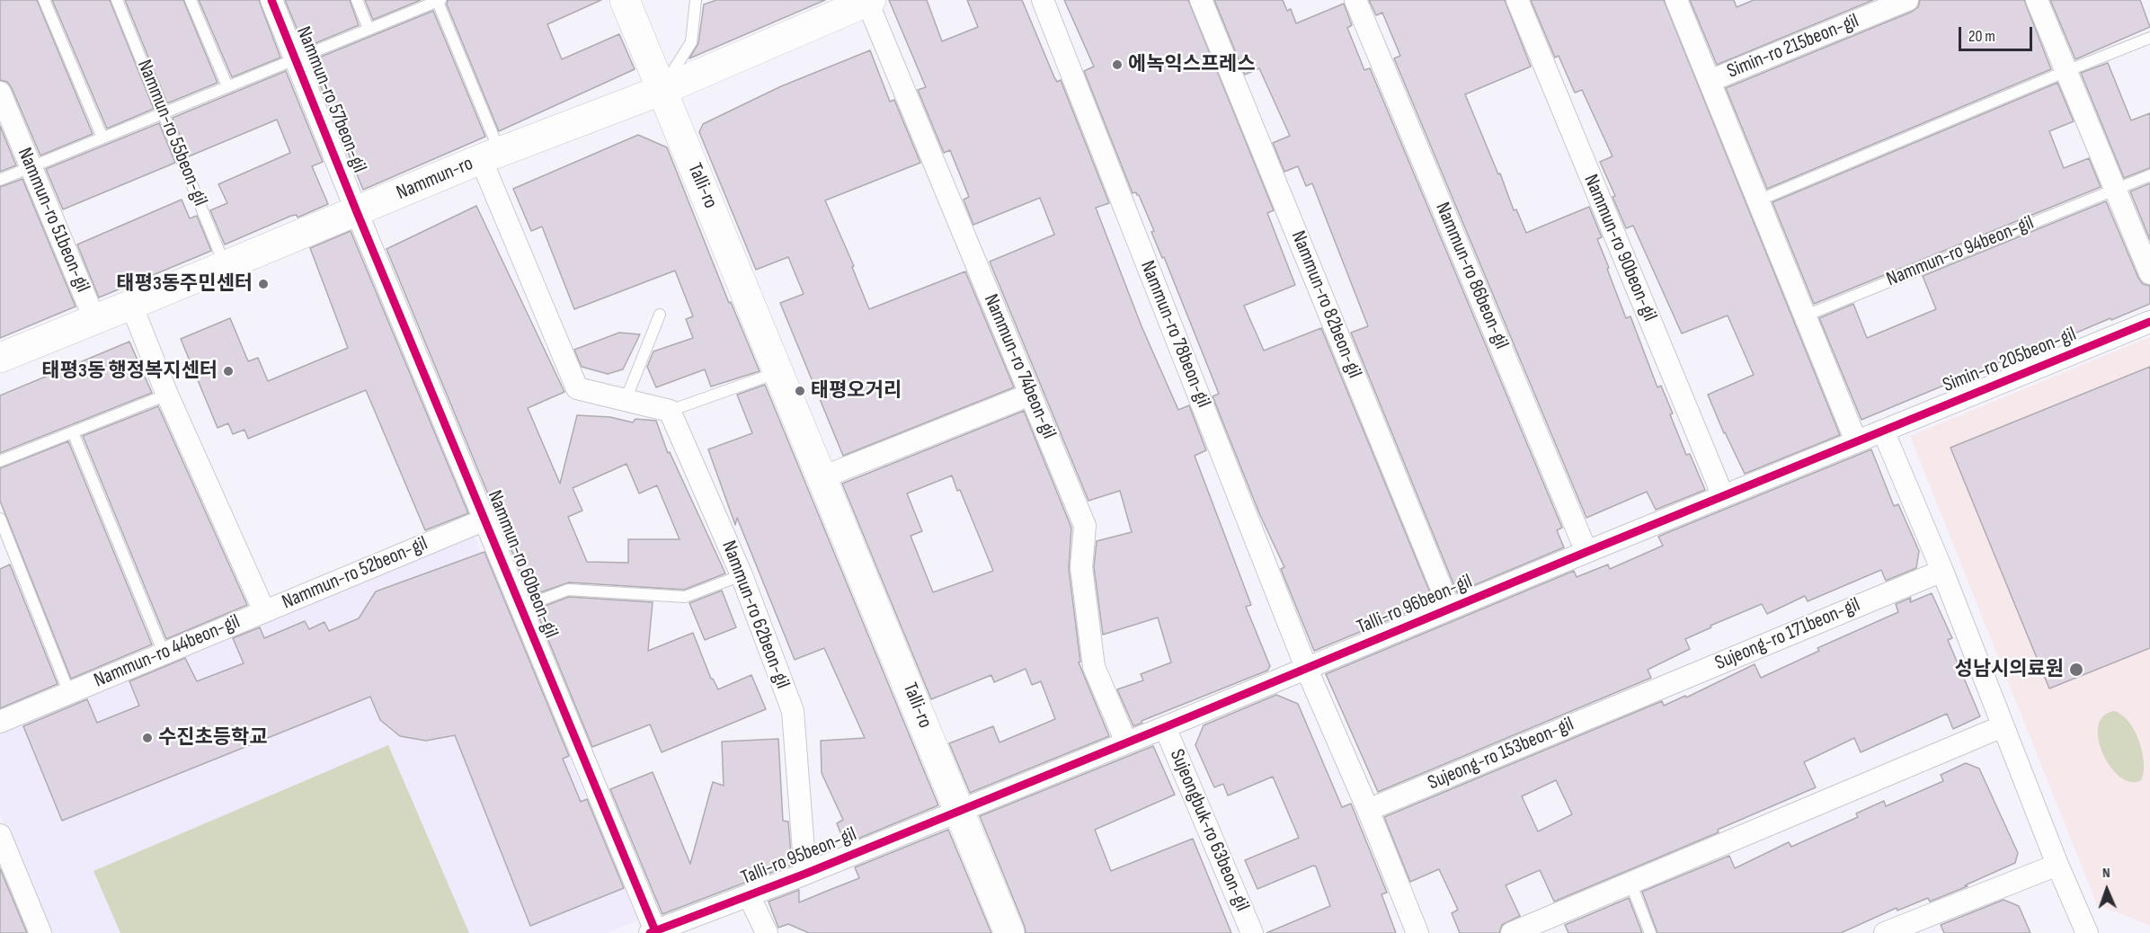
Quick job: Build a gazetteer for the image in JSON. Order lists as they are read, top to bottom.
{
  "streets": {
    "main road": ["Nammun-ro", "Talli-ro"],
    "street": [
      "Simin-ro 215beon-gil",
      "Nammun-ro 57beon-gil",
      "Nammun-ro 51beon-gil",
      "Nammun-ro 90beon-gil",
      "Nammun-ro 86beon-gil",
      "Nammun-ro 82beon-gil",
      "Nammun-ro 78beon-gil",
      "Simin-ro 205beon-gil",
      "Nammun-ro 74beon-gil",
      "Nammun-ro 60beon-gil",
      "Nammun-ro 52beon-gil",
      "Talli-ro 96beon-gil",
      "Nammun-ro 62beon-gil",
      "Sujeong-ro 171beon-gil",
      "Nammun-ro 44beon-gil",
      "Sujeong-ro 153beon-gil",
      "Sujeongbuk-ro 63beon-gil",
      "Talli-ro 95beon-gil"
    ],
    "lane": ["Nammun-ro 55beon-gil", "Nammun-ro 94beon-gil"]
  },
  "crossings": [
    ["Nammun-ro 57beon-gil", "Nammun-ro"],
    ["Nammun-ro 57beon-gil", "Nammun-ro 60beon-gil"],
    ["Nammun-ro 55beon-gil", "Nammun-ro"],
    ["Nammun-ro", "Talli-ro"],
    ["Nammun-ro", "Nammun-ro 51beon-gil"],
    ["Nammun-ro", "Nammun-ro 74beon-gil"],
    ["Nammun-ro", "Nammun-ro 60beon-gil"],
    ["Nammun-ro", "Nammun-ro 52beon-gil"],
    ["Talli-ro", "Talli-ro 96beon-gil"],
    ["Talli-ro", "Talli-ro 95beon-gil"],
    ["Nammun-ro 90beon-gil", "Talli-ro 96beon-gil"],
    ["Nammun-ro 86beon-gil", "Talli-ro 96beon-gil"],
    ["Nammun-ro 82beon-gil", "Talli-ro 96beon-gil"],
    ["Nammun-ro 78beon-gil", "Talli-ro 96beon-gil"],
    ["Simin-ro 205beon-gil", "Talli-ro 96beon-gil"],
    ["Nammun-ro 74beon-gil", "Talli-ro 96beon-gil"],
    ["Nammun-ro 60beon-gil", "Nammun-ro 52beon-gil"],
    ["Nammun-ro 60beon-gil", "Nammun-ro 62beon-gil"],
    ["Nammun-ro 60beon-gil", "Talli-ro 95beon-gil"],
    ["Nammun-ro 52beon-gil", "Nammun-ro 44beon-gil"],
    ["Talli-ro 96beon-gil", "Sujeongbuk-ro 63beon-gil"],
    ["Talli-ro 96beon-gil", "Talli-ro 95beon-gil"],
    ["Nammun-ro 62beon-gil", "Talli-ro 95beon-gil"],
    ["Sujeong-ro 171beon-gil", "Sujeong-ro 153beon-gil"]
  ],
  "places": [
    "에녹익스프레스",
    "태평3동주민센터",
    "태평3동 행정복지센터",
    "태평오거리",
    "성남시의료원",
    "수진초등학교"
  ],
  "scale_bar": "20 m",
  "north": "top"
}
